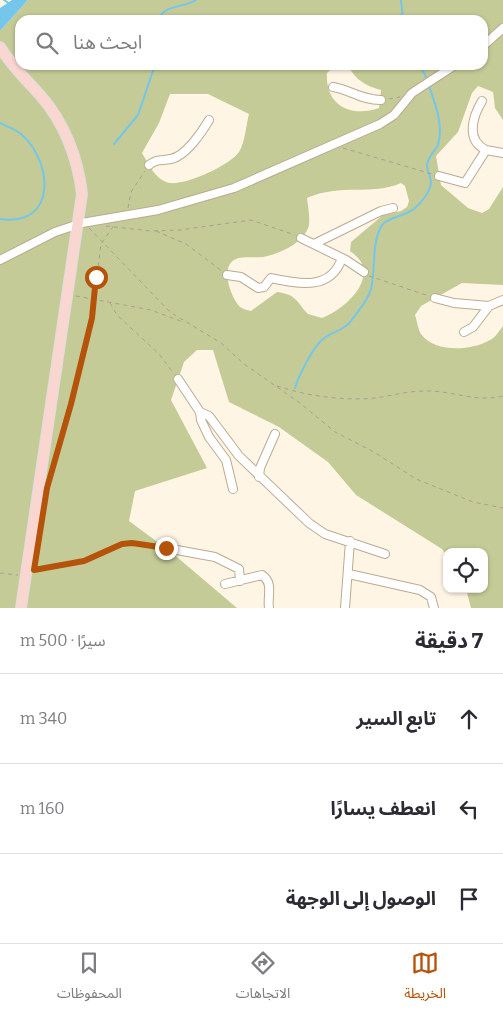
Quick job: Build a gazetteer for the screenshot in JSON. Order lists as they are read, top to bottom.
{
  "page": {
    "search": "ابحث هنا",
    "heading": ["7 دقيقة", "سيرًا · 500 m"],
    "list": [
      ["تابع السير", "340 m"],
      ["انعطف يسارًا", "160 m"],
      "الوصول إلى الوجهة"
    ],
    "nav": ["الخريطة", "الاتجاهات", "المحفوظات"]
  }
}
